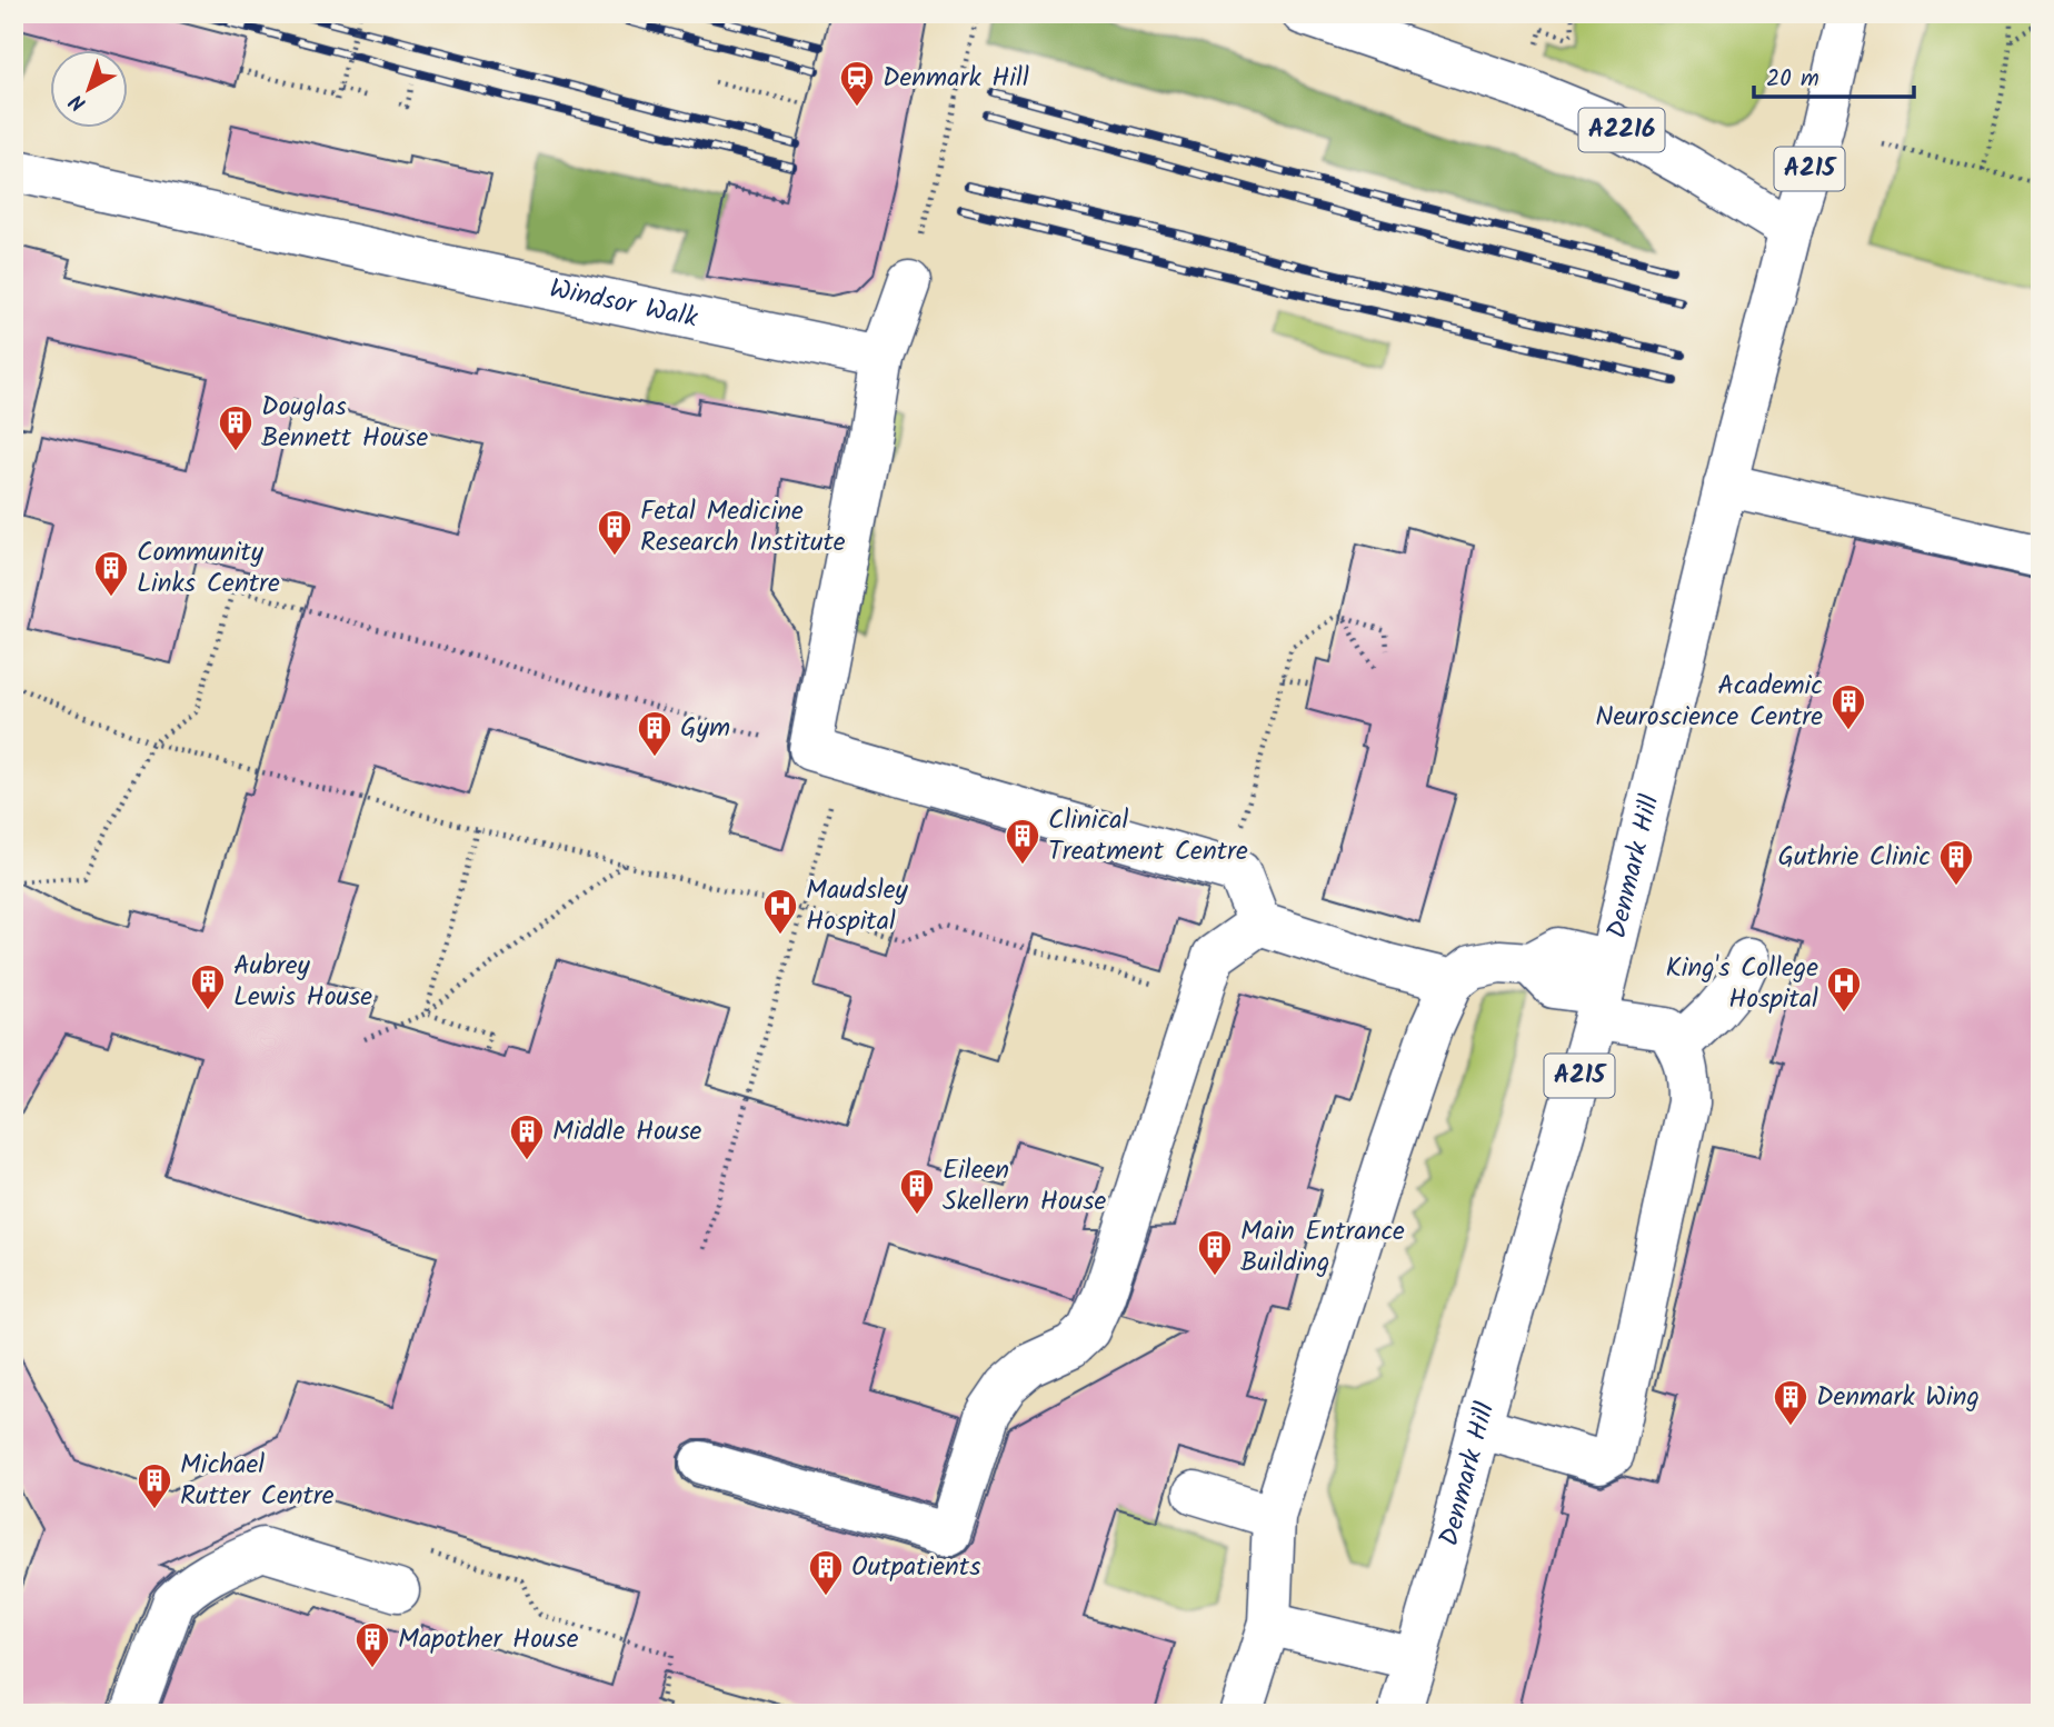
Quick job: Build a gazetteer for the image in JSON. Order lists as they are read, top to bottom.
{
  "streets": {
    "main road": [
      "A2216",
      "A215",
      "Windsor Walk",
      "Denmark Hill"
    ]
  },
  "crossings": [
    ["A2216", "Denmark Hill"]
  ],
  "places": {
    "station": ["Denmark Hill"],
    "building": [
      "Douglas Bennett House",
      "Fetal Medicine Research Institute",
      "Community Links Centre",
      "Academic Neuroscience Centre",
      "Gym",
      "Clinical Treatment Centre",
      "Guthrie Clinic",
      "Aubrey Lewis House",
      "Middle House",
      "Eileen Skellern House",
      "Main Entrance Building",
      "Denmark Wing",
      "Michael Rutter Centre",
      "Outpatients",
      "Mapother House"
    ],
    "hospital": ["Maudsley Hospital", "King's College Hospital"]
  },
  "scale_bar": "20 m",
  "north": "bottom left"
}
